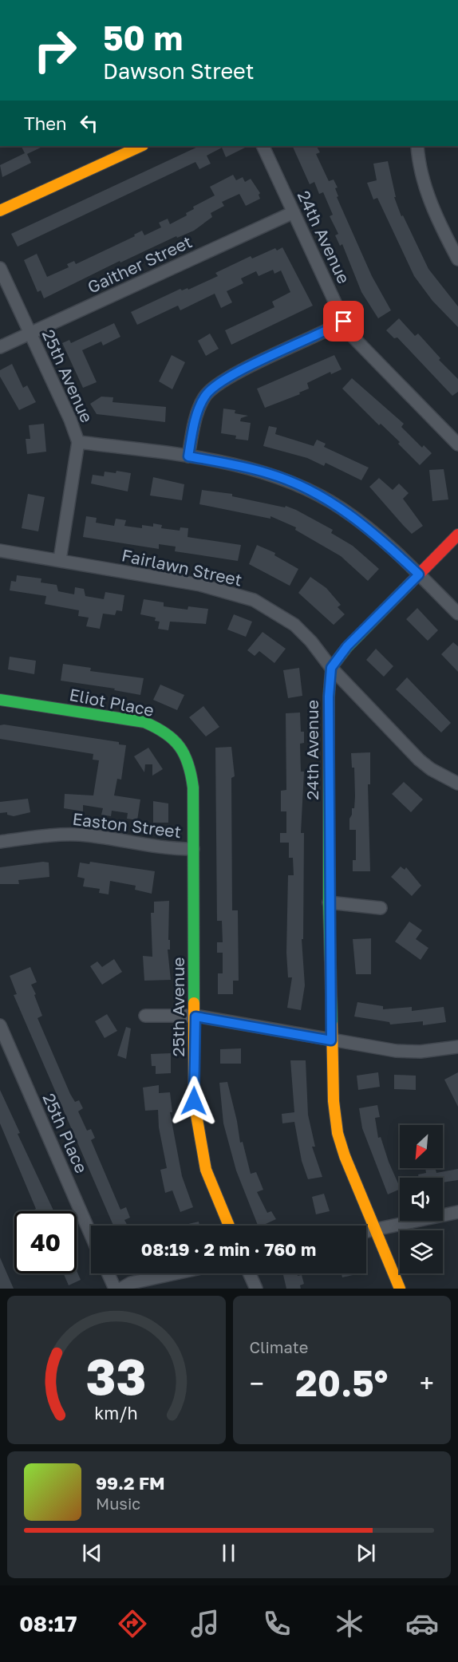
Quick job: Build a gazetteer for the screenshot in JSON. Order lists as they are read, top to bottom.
{
  "streets": {
    "street": [
      "24th Avenue",
      "Gaither Street",
      "25th Avenue",
      "Fairlawn Street",
      "Eliot Place",
      "Easton Street",
      "25th Place"
    ]
  },
  "crossings": [
    ["24th Avenue", "Gaither Street"],
    ["24th Avenue", "Fairlawn Street"],
    ["Gaither Street", "25th Avenue"],
    ["25th Avenue", "Fairlawn Street"],
    ["25th Avenue", "Eliot Place"],
    ["25th Avenue", "Easton Street"]
  ],
  "north": "bottom left",
  "page": {
    "turn": ["50 m", "Dawson Street"],
    "then": "Then",
    "limit": "40",
    "trip": "08:19 · 2 min · 760 m",
    "tile": "Climate",
    "heat": ["−", "20.5°", "+"],
    "song": ["99.2 FM", "Music"],
    "tabs": "08:17",
    "gauge": ["33", "km/h"]
  }
}
